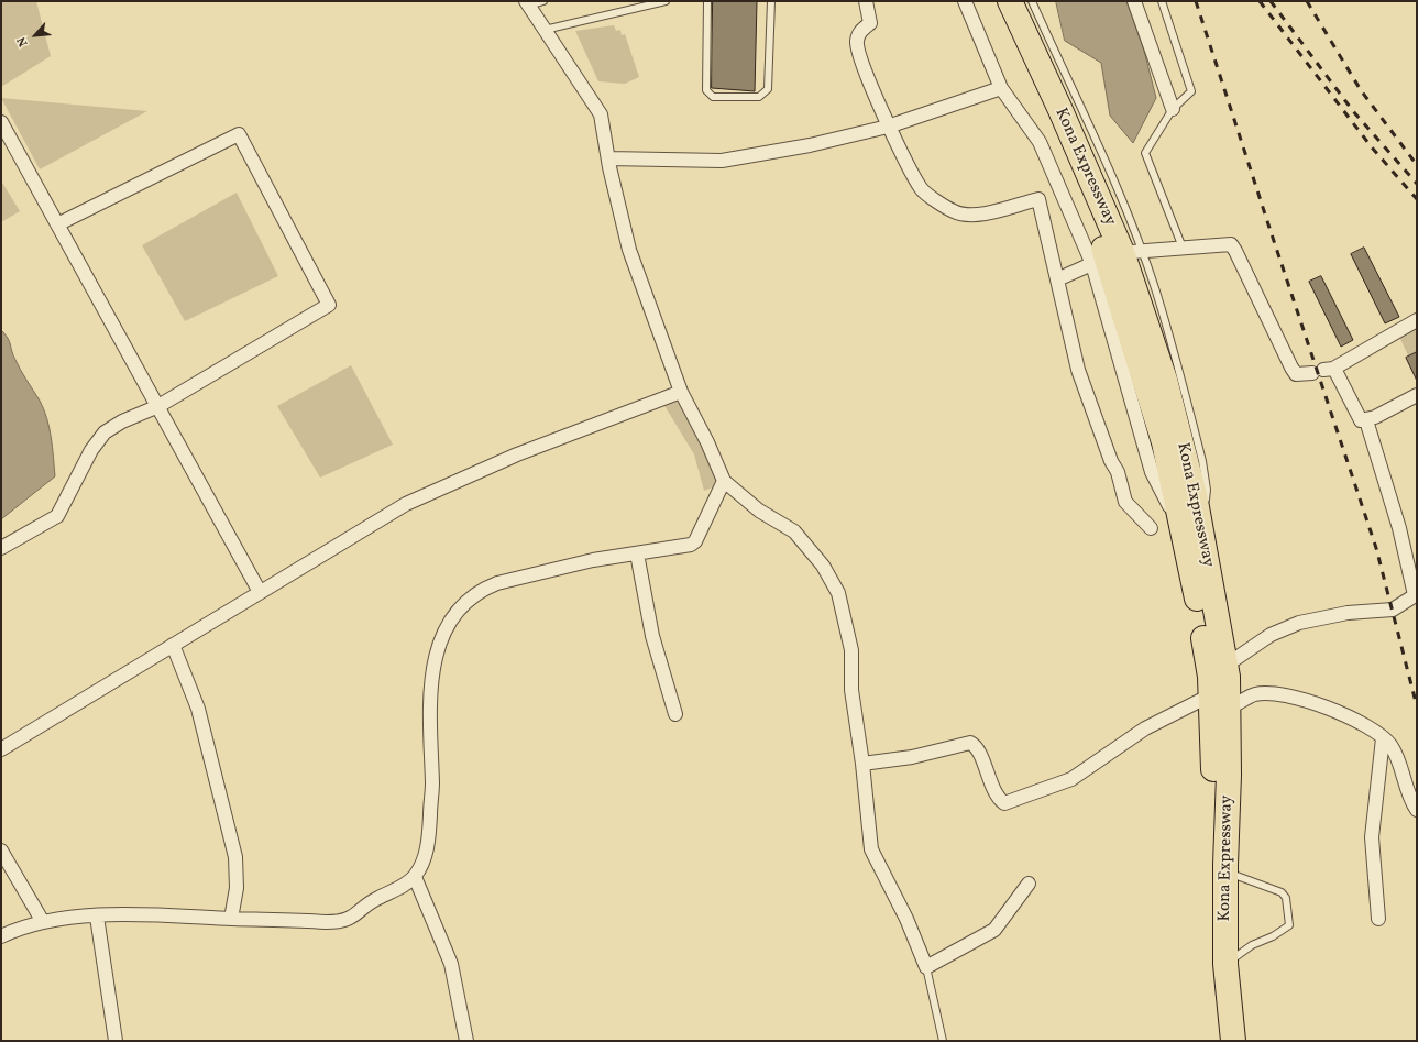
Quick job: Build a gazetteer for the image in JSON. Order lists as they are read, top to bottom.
{
  "streets": {
    "highway": ["Kona Expressway"]
  },
  "north": "bottom left"
}
